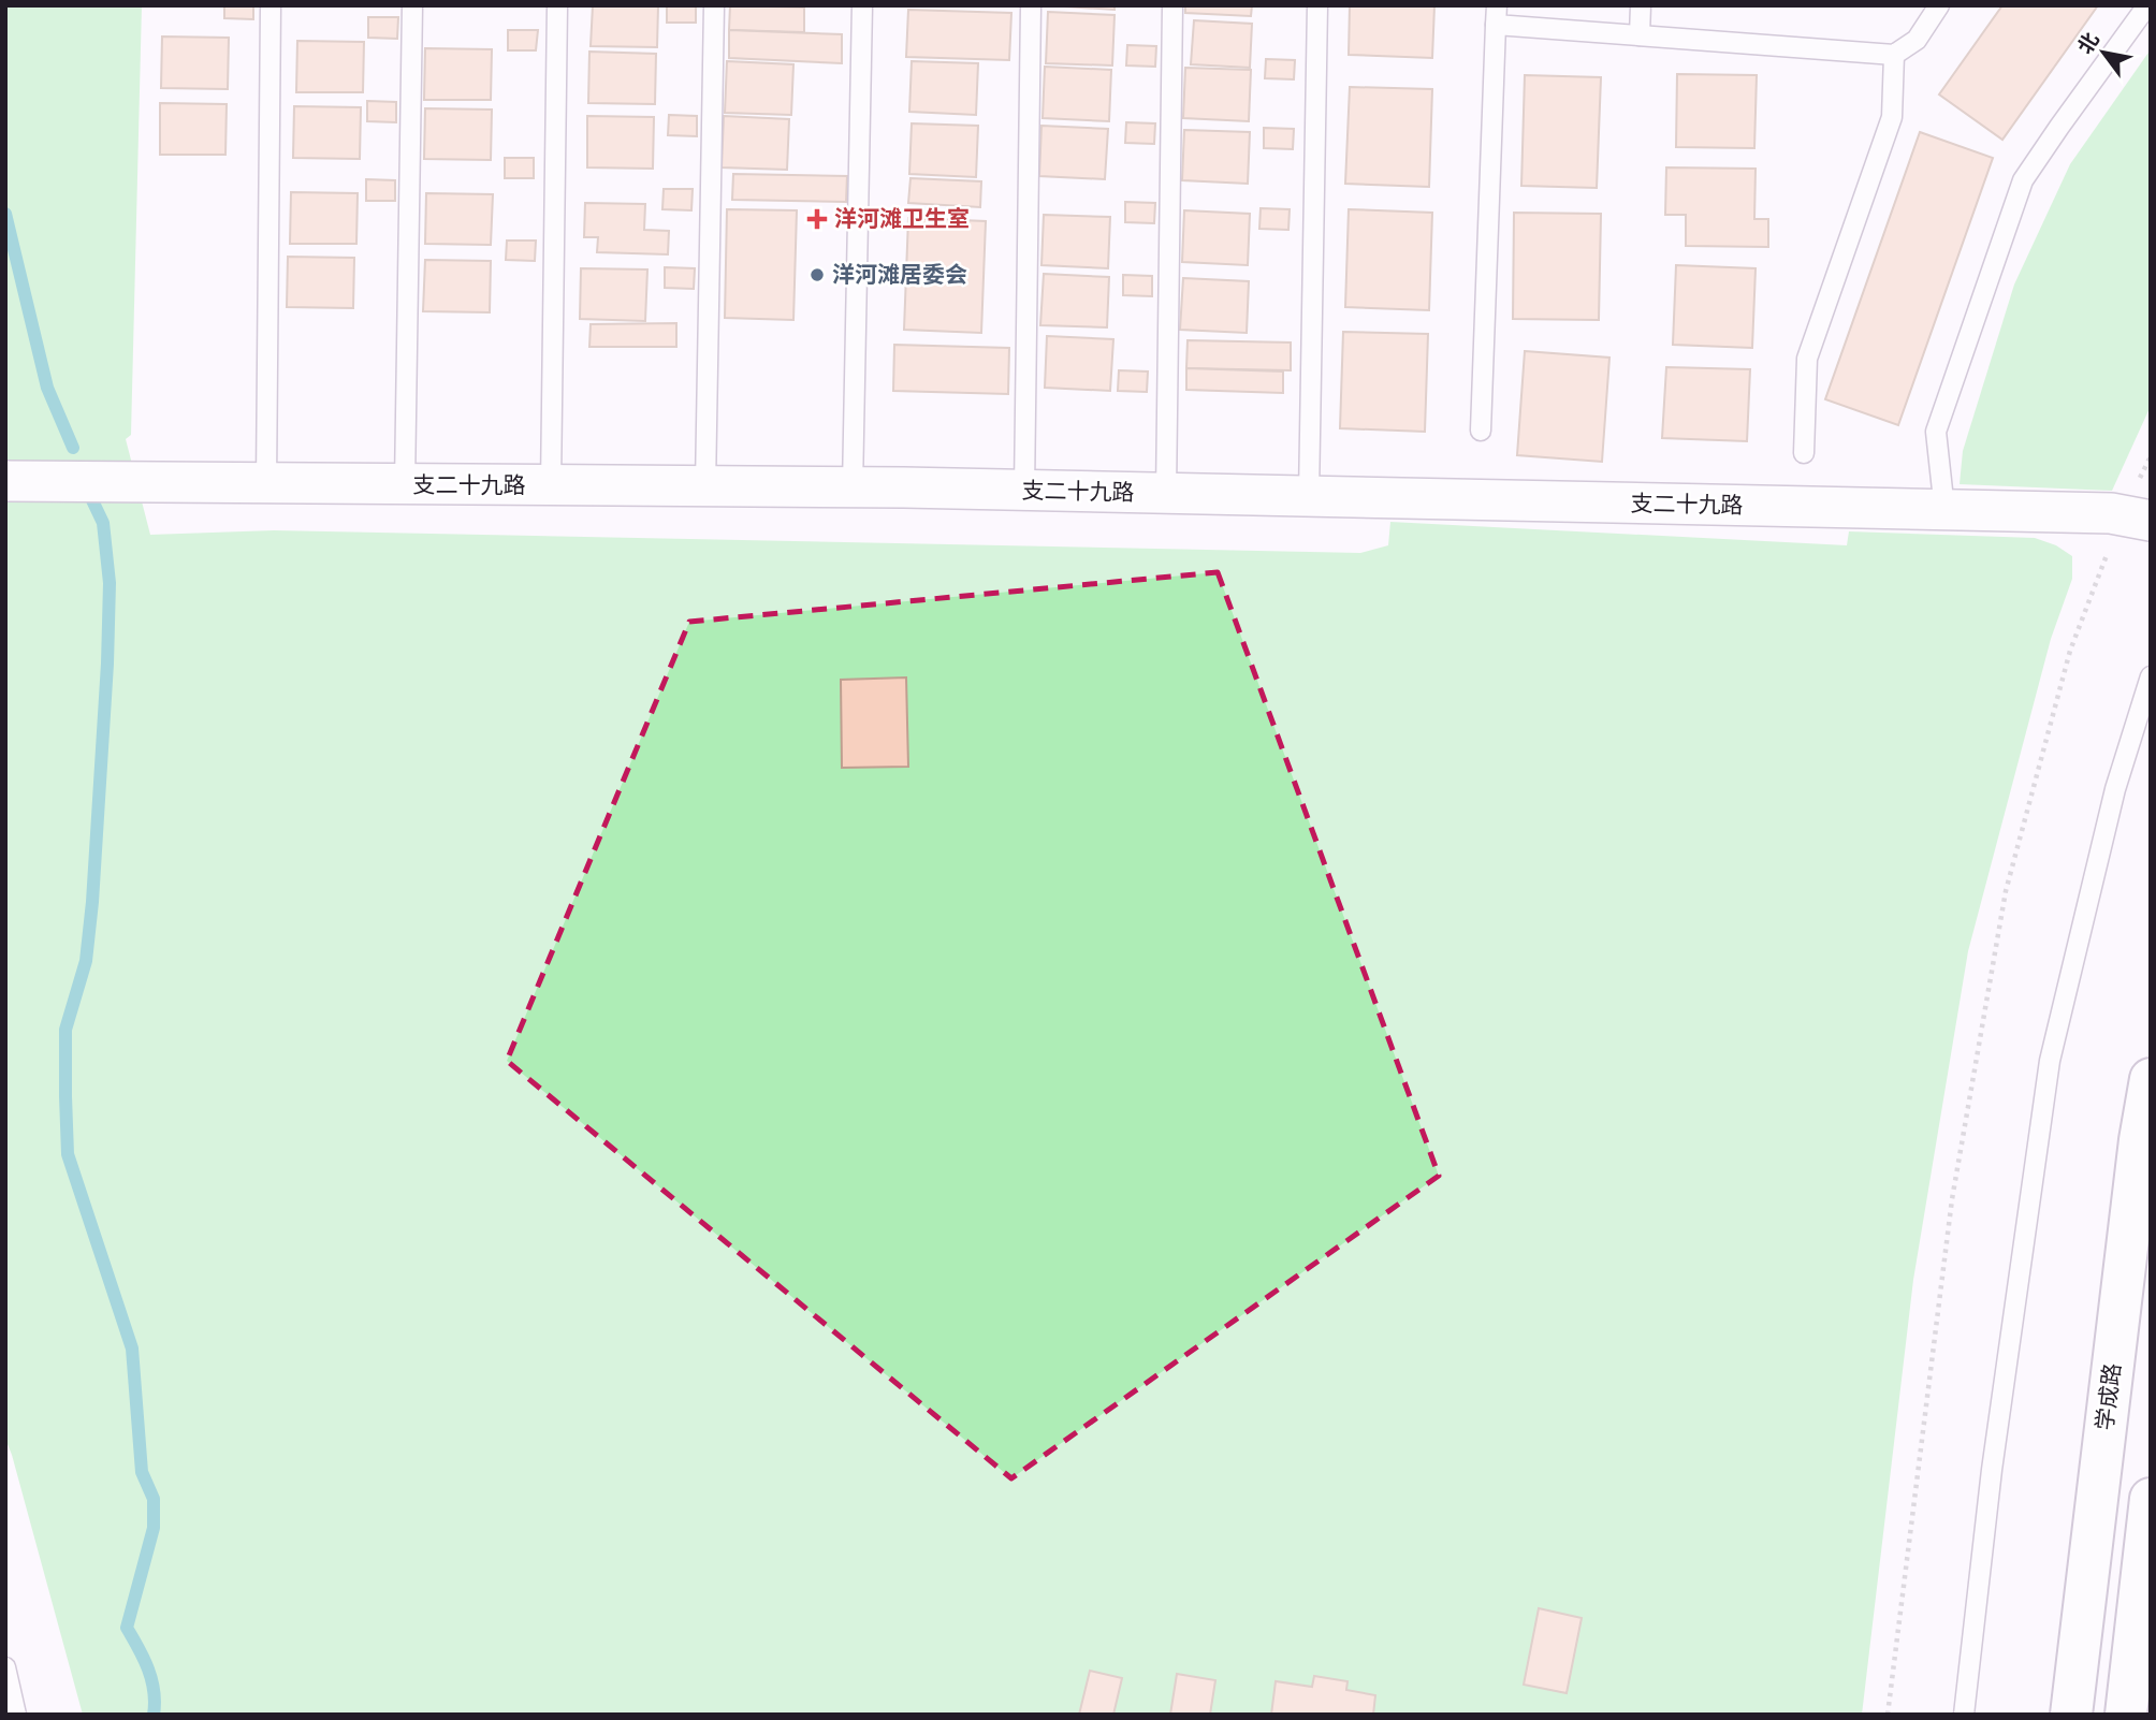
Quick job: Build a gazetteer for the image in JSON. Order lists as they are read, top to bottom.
{
  "streets": {
    "main road": ["学成路"],
    "street": ["支二十九路"]
  },
  "places": {
    "health": ["洋河滩卫生室"],
    "other": ["洋河滩居委会"]
  },
  "north": "top left"
}
